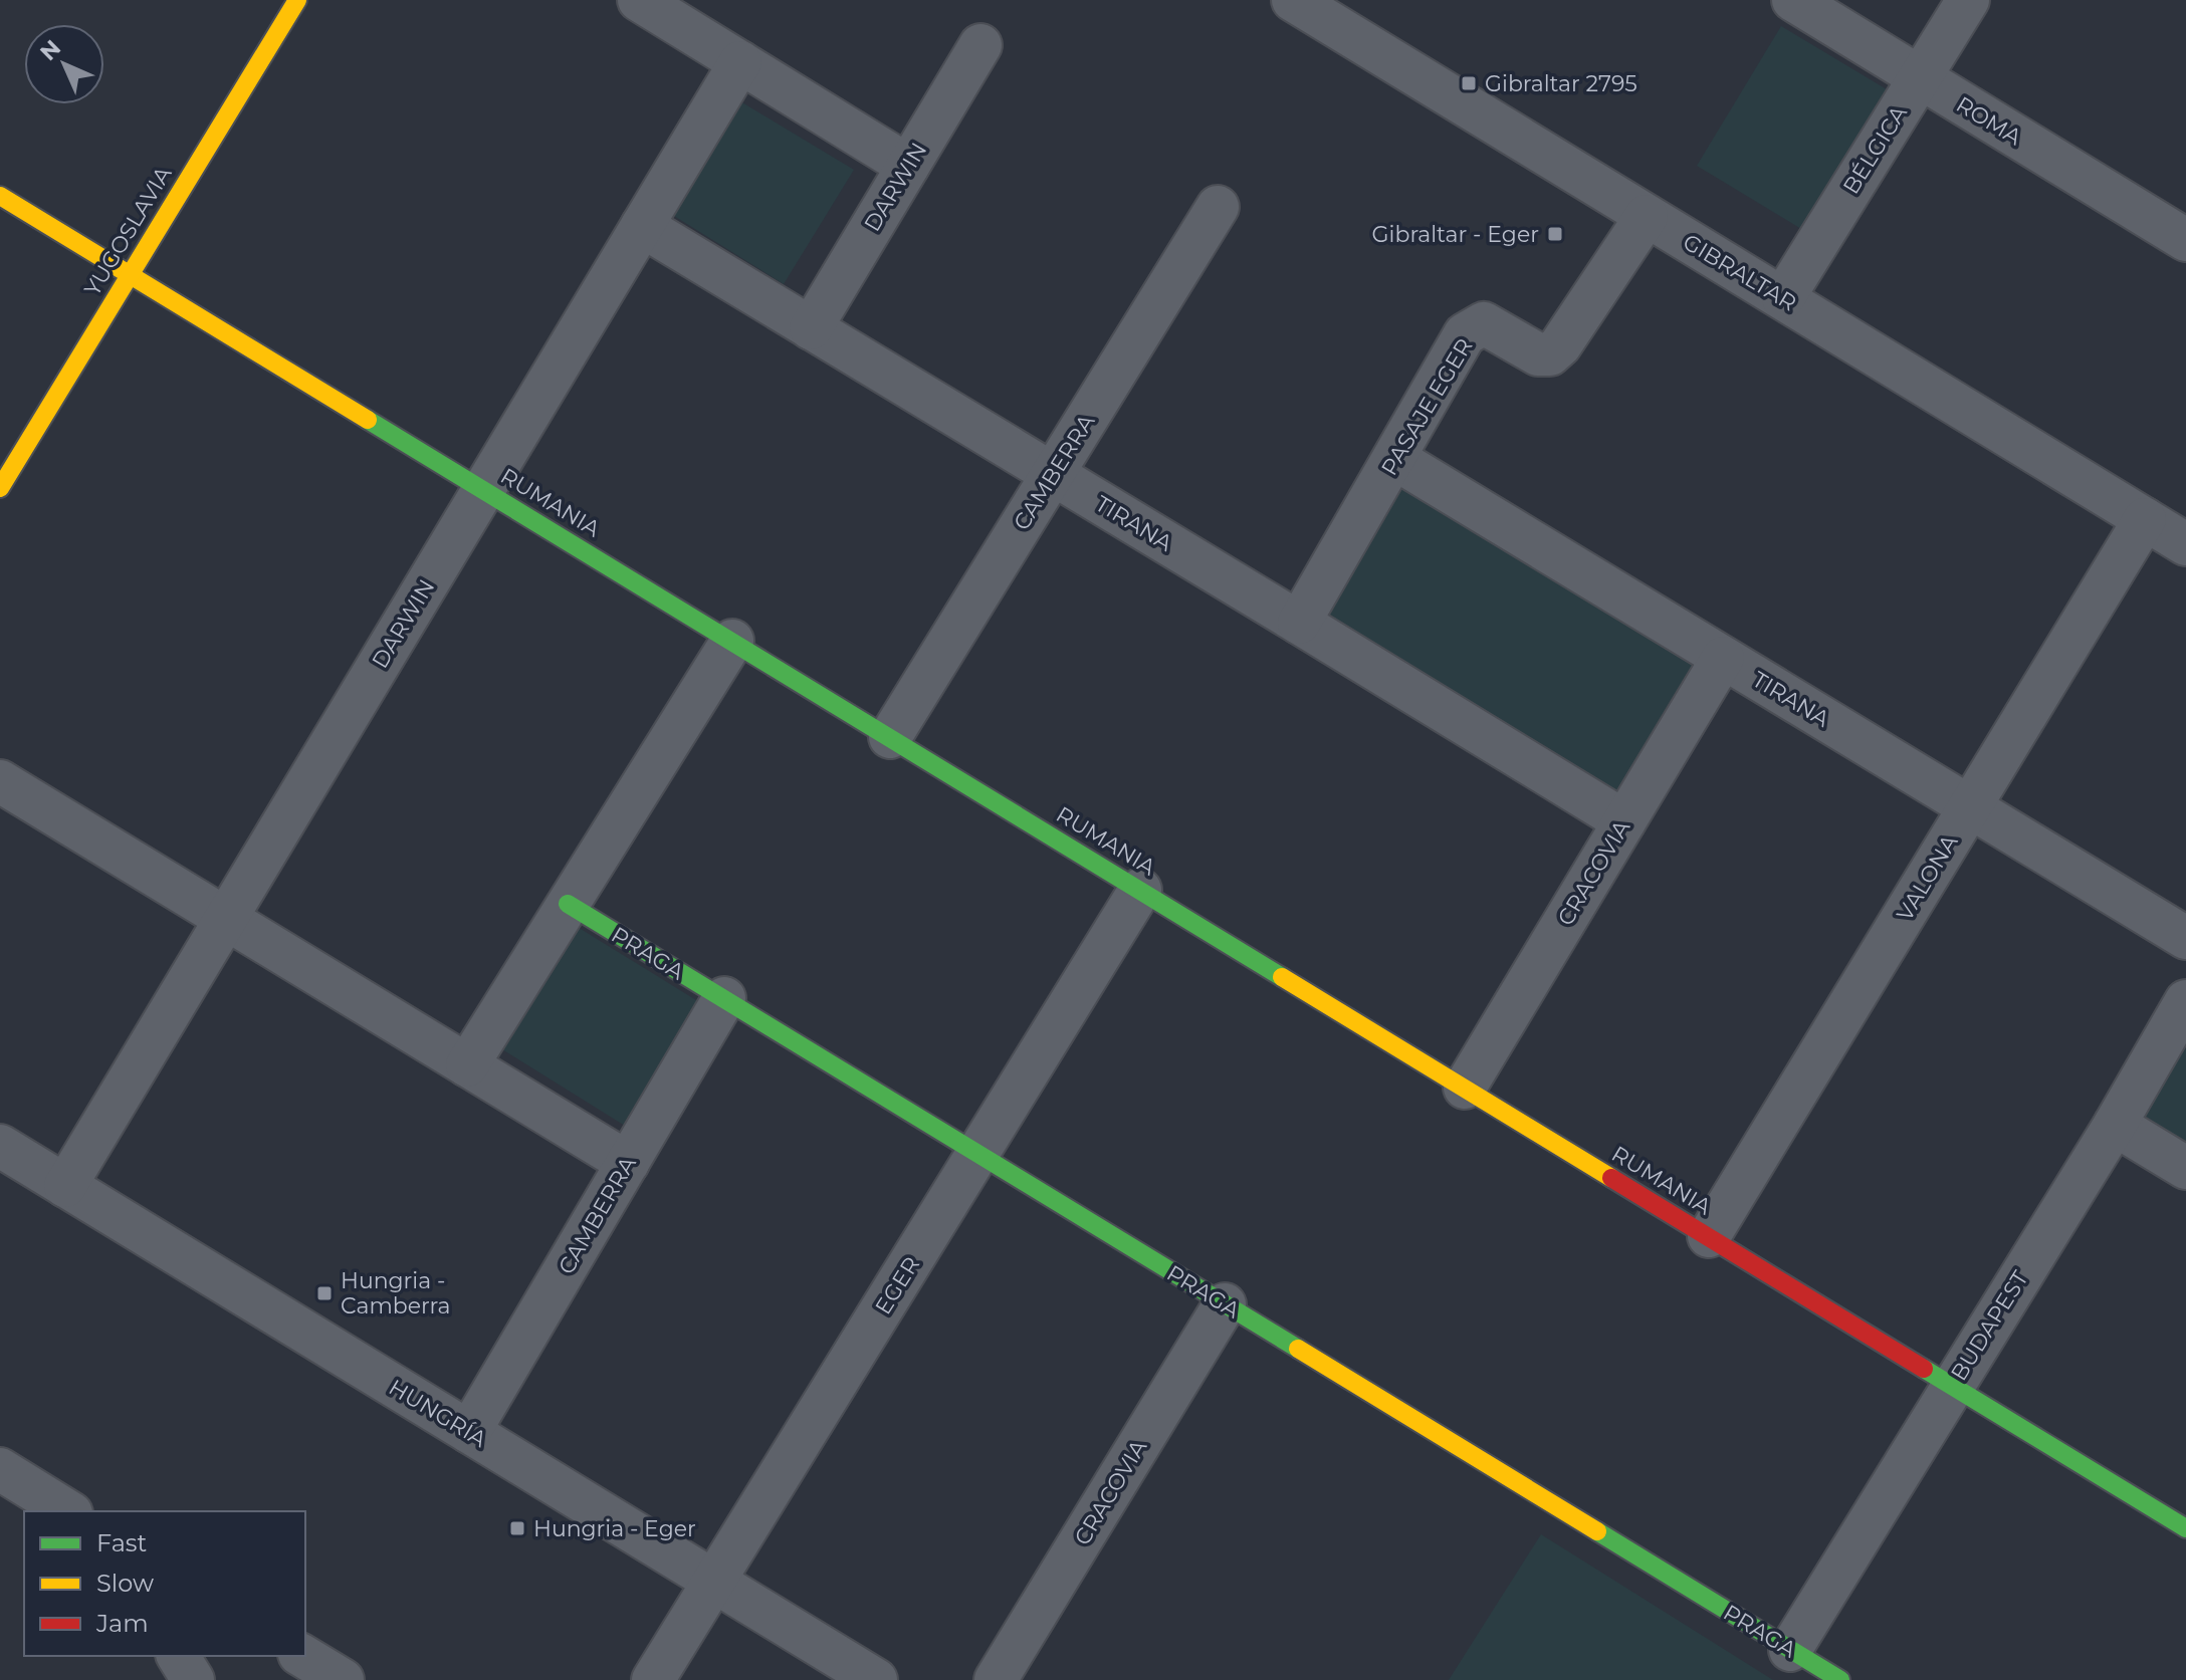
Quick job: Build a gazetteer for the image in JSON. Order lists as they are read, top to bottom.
{
  "streets": {
    "street": [
      "ROMA",
      "BÉLGICA",
      "DARWIN",
      "YUGOSLAVIA",
      "GIBRALTAR",
      "PASAJE EGER",
      "CAMBERRA",
      "RUMANIA",
      "TIRANA",
      "CRACOVIA",
      "VALONA",
      "PRAGA",
      "EGER",
      "BUDAPEST",
      "HUNGRÍA"
    ]
  },
  "crossings": [
    ["ROMA", "BÉLGICA"],
    ["BÉLGICA", "GIBRALTAR"],
    ["DARWIN", "RUMANIA"],
    ["DARWIN", "TIRANA"],
    ["DARWIN", "HUNGRÍA"],
    ["YUGOSLAVIA", "RUMANIA"],
    ["GIBRALTAR", "PASAJE EGER"],
    ["GIBRALTAR", "VALONA"],
    ["PASAJE EGER", "TIRANA"],
    ["CAMBERRA", "RUMANIA"],
    ["CAMBERRA", "TIRANA"],
    ["CAMBERRA", "PRAGA"],
    ["CAMBERRA", "HUNGRÍA"],
    ["RUMANIA", "CRACOVIA"],
    ["RUMANIA", "VALONA"],
    ["RUMANIA", "EGER"],
    ["RUMANIA", "BUDAPEST"],
    ["TIRANA", "CRACOVIA"],
    ["TIRANA", "VALONA"],
    ["CRACOVIA", "PRAGA"],
    ["PRAGA", "EGER"],
    ["PRAGA", "BUDAPEST"],
    ["EGER", "HUNGRÍA"]
  ],
  "places": {
    "transit": [
      "Gibraltar 2795",
      "Gibraltar - Eger",
      "Hungria - Camberra",
      "Hungria - Eger"
    ]
  },
  "legend": ["Fast", "Slow", "Jam"],
  "north": "top left"
}
